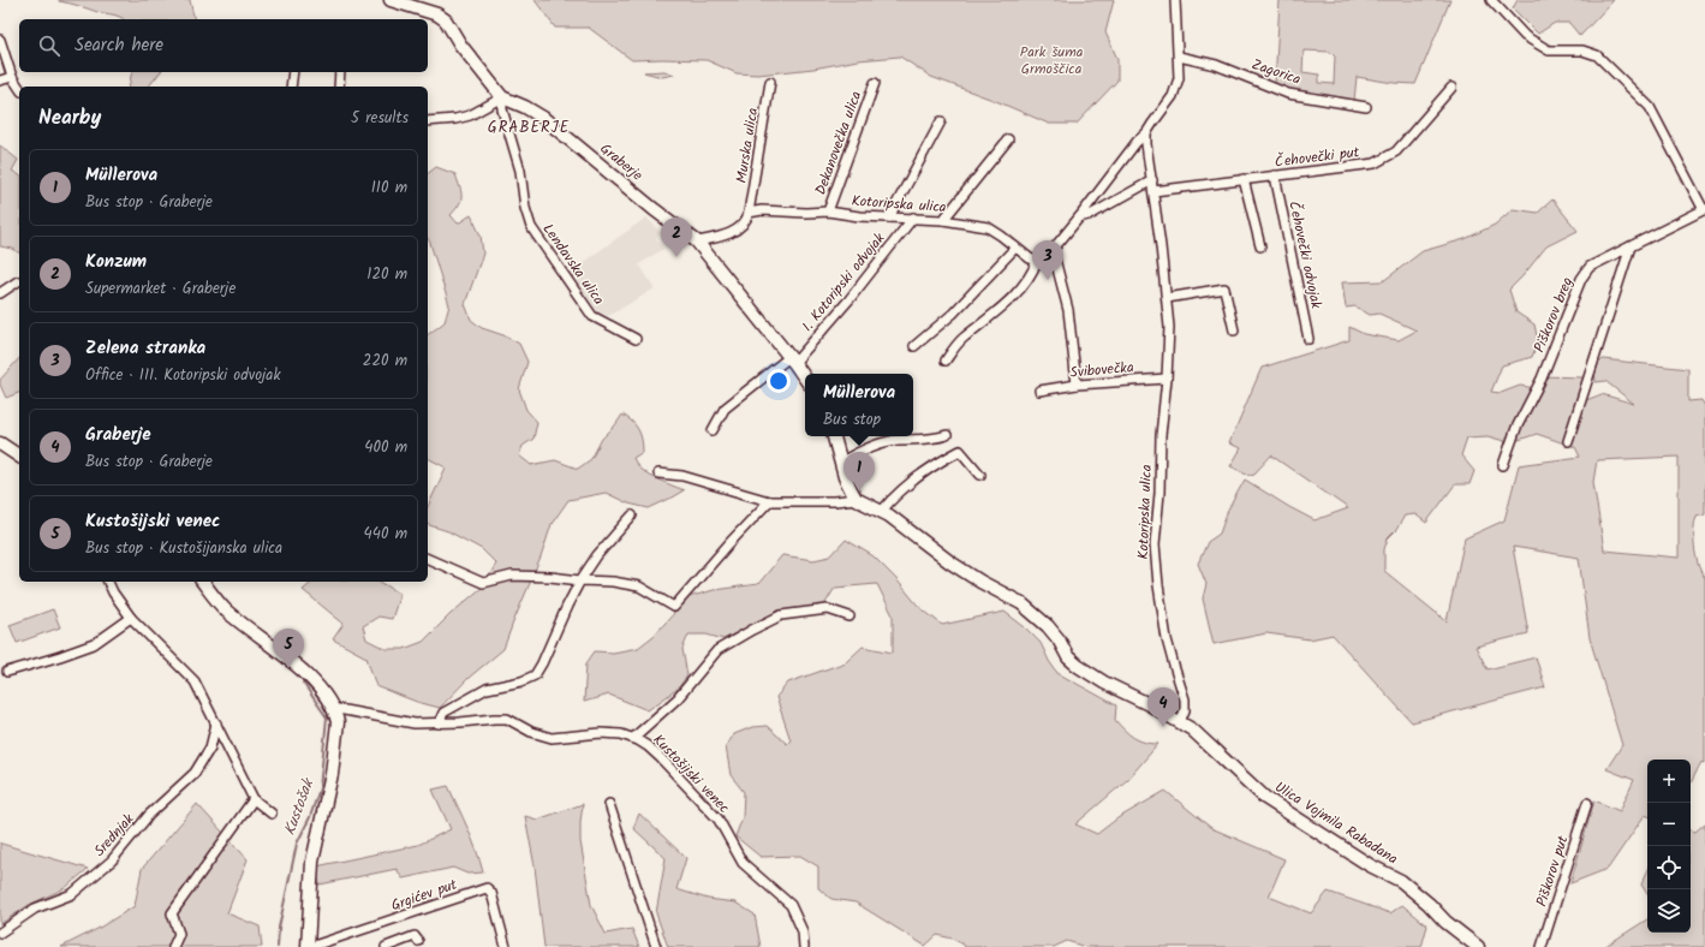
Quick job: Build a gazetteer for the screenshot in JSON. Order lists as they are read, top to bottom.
{
  "streets": {
    "street": [
      "Zagorica",
      "Dekanovečka ulica",
      "Murska ulica",
      "Čehovečki put",
      "Graberje",
      "Kotoripska ulica",
      "Čehovečki odvojak",
      "Lendavska ulica",
      "I. Kotoripski odvojak",
      "Piškorov breg",
      "Svibovečka",
      "Kustošijski venec",
      "Ulica Vojmila Rabadana",
      "Srednjak",
      "Piškorov put",
      "Grgićev put"
    ]
  },
  "crossings": [
    ["Dekanovečka ulica", "Kotoripska ulica"],
    ["Murska ulica", "Kotoripska ulica"],
    ["Čehovečki put", "Kotoripska ulica"],
    ["Čehovečki put", "Čehovečki odvojak"],
    ["Graberje", "Lendavska ulica"],
    ["Graberje", "I. Kotoripski odvojak"],
    ["Kotoripska ulica", "I. Kotoripski odvojak"],
    ["Kotoripska ulica", "Svibovečka"],
    ["Kotoripska ulica", "Ulica Vojmila Rabadana"]
  ],
  "districts": ["GRABERJE"],
  "water": ["Kustošak"],
  "parks": ["Park šuma Grmoščica"],
  "page": {
    "search": "Search here",
    "heading": ["Nearby", "5 results"],
    "list": [
      {
        "mark": "1",
        "name": "Müllerova",
        "note": "Bus stop · Graberje",
        "value": "110 m"
      },
      {
        "mark": "2",
        "name": "Konzum",
        "note": "Supermarket · Graberje",
        "value": "120 m"
      },
      {
        "mark": "3",
        "name": "Zelena stranka",
        "note": "Office · III. Kotoripski odvojak",
        "value": "220 m"
      },
      {
        "mark": "4",
        "name": "Graberje",
        "note": "Bus stop · Graberje",
        "value": "400 m"
      },
      {
        "mark": "5",
        "name": "Kustošijski venec",
        "note": "Bus stop · Kustošijanska ulica",
        "value": "440 m"
      }
    ],
    "pins": [
      "2",
      "3",
      "1",
      "5",
      "4"
    ],
    "popup": ["Müllerova", "Bus stop"],
    "map_buttons": ["+", "−"]
  }
}
